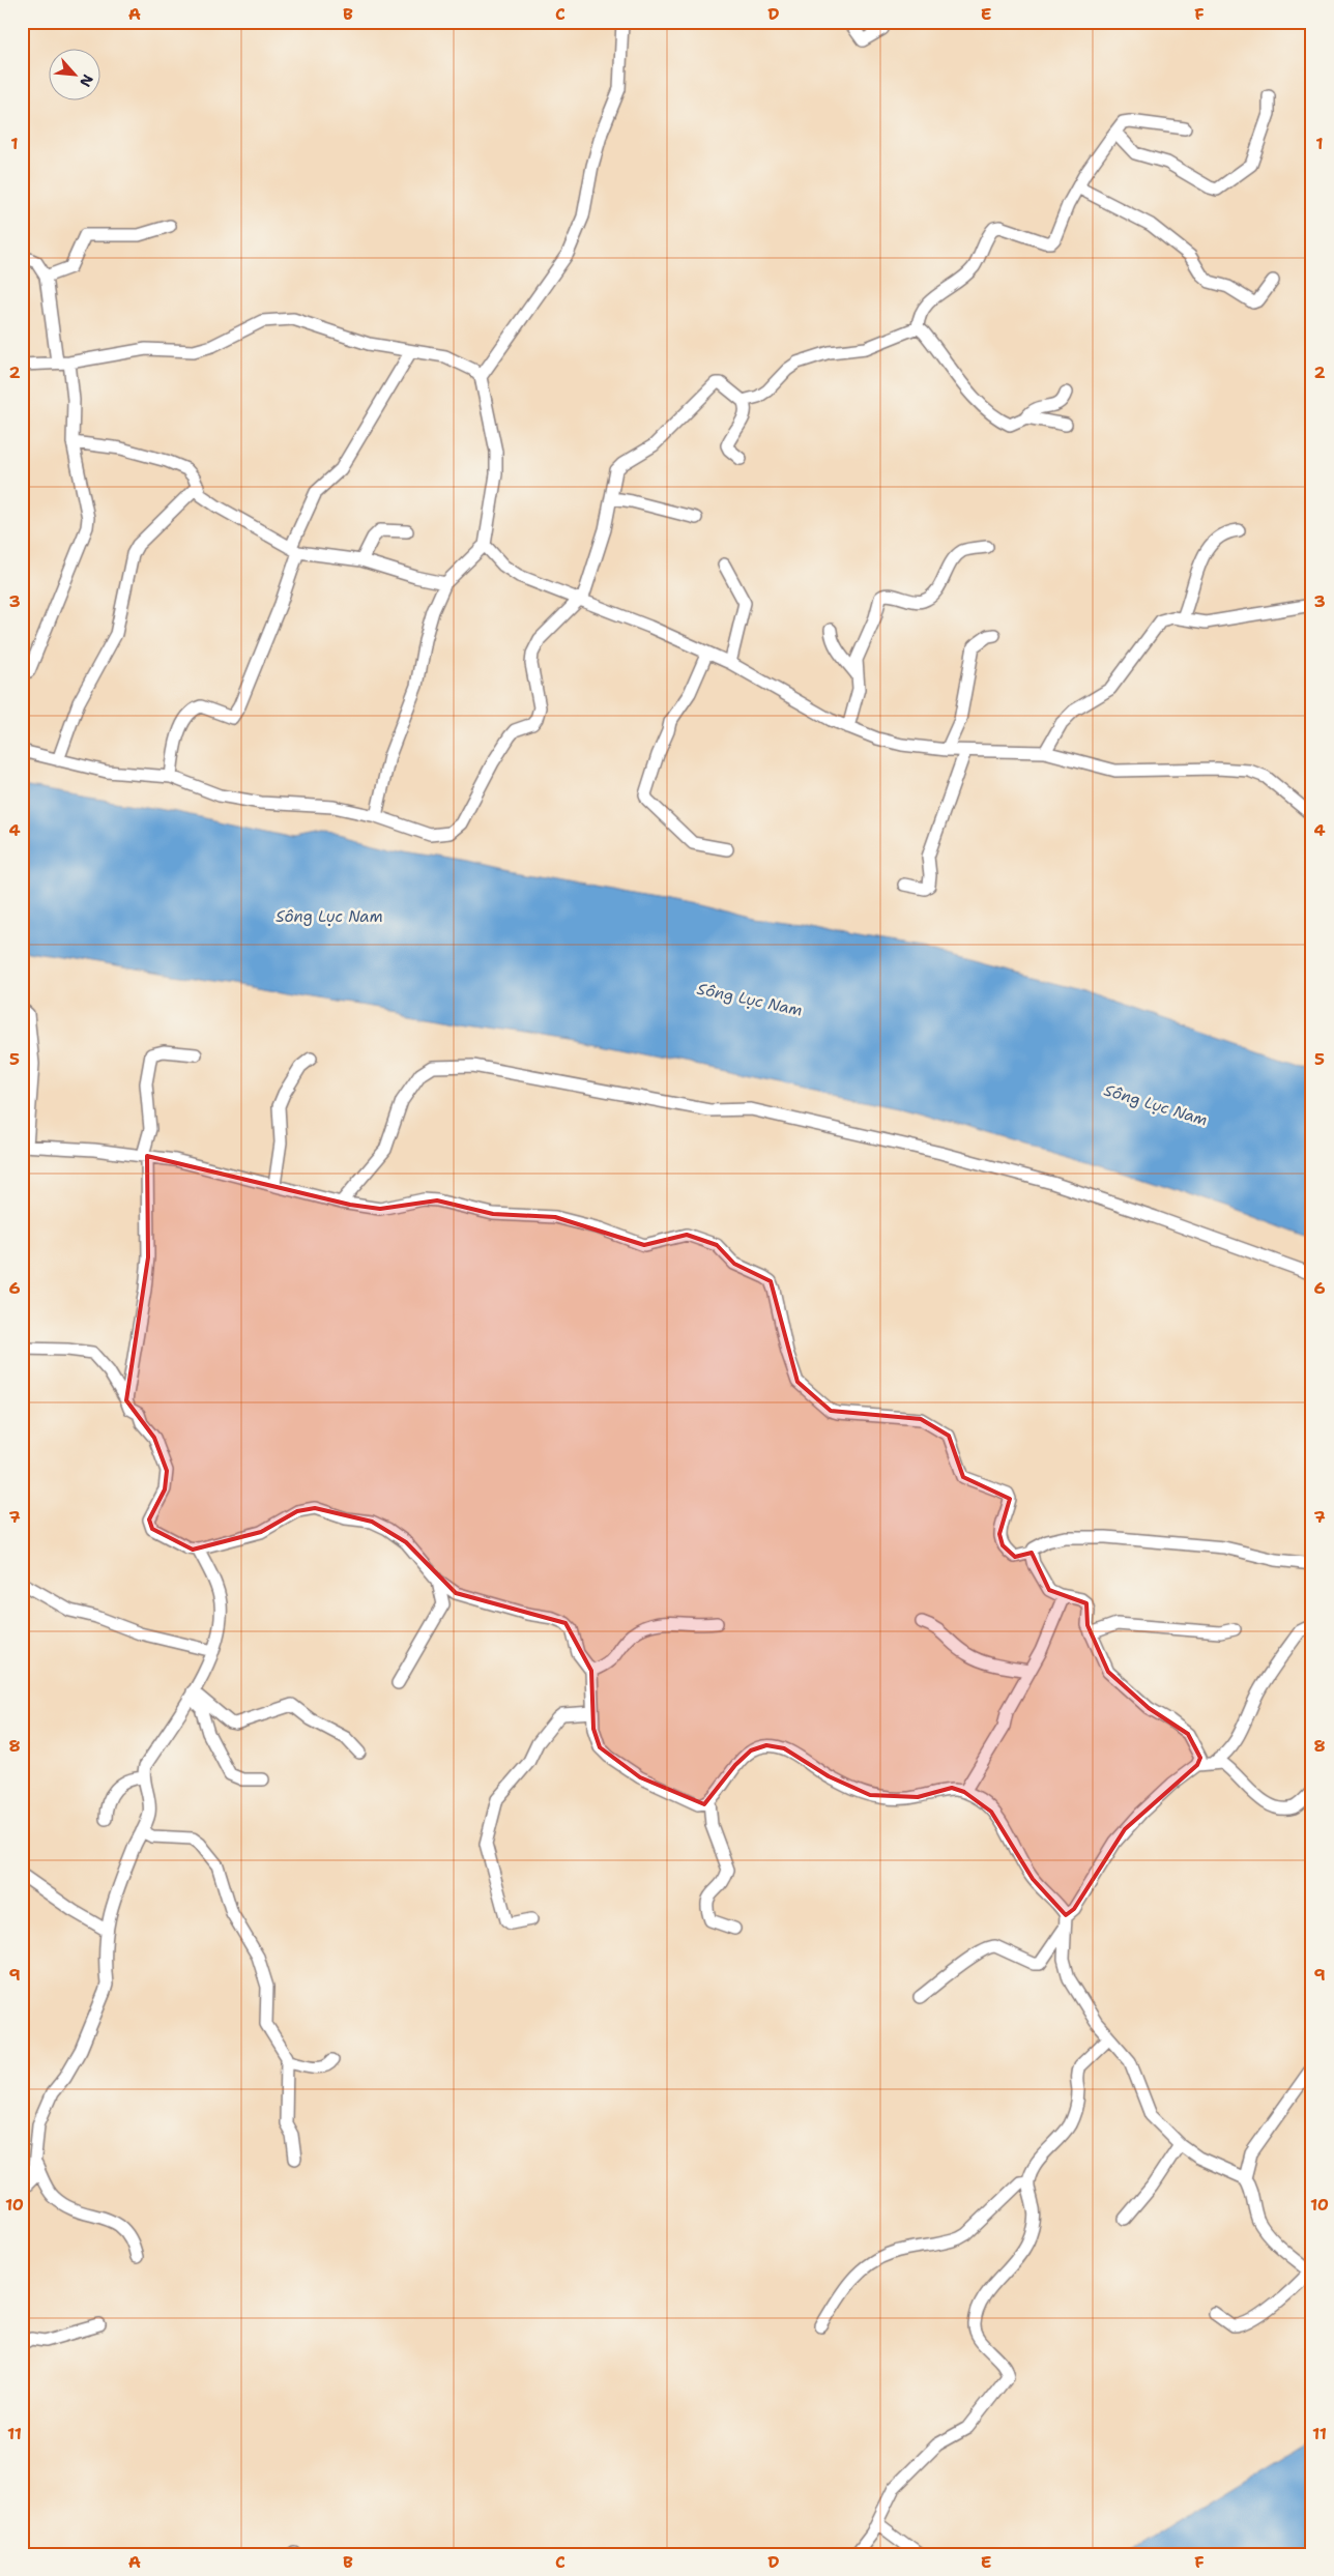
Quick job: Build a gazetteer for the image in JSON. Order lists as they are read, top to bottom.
{
  "water": ["Sông Lục Nam"],
  "north": "bottom right",
  "grid": {
    "columns": [
      "A",
      "B",
      "C",
      "D",
      "E",
      "F"
    ],
    "rows": [
      "1",
      "2",
      "3",
      "4",
      "5",
      "6",
      "7",
      "8",
      "9",
      "10",
      "11"
    ]
  }
}
